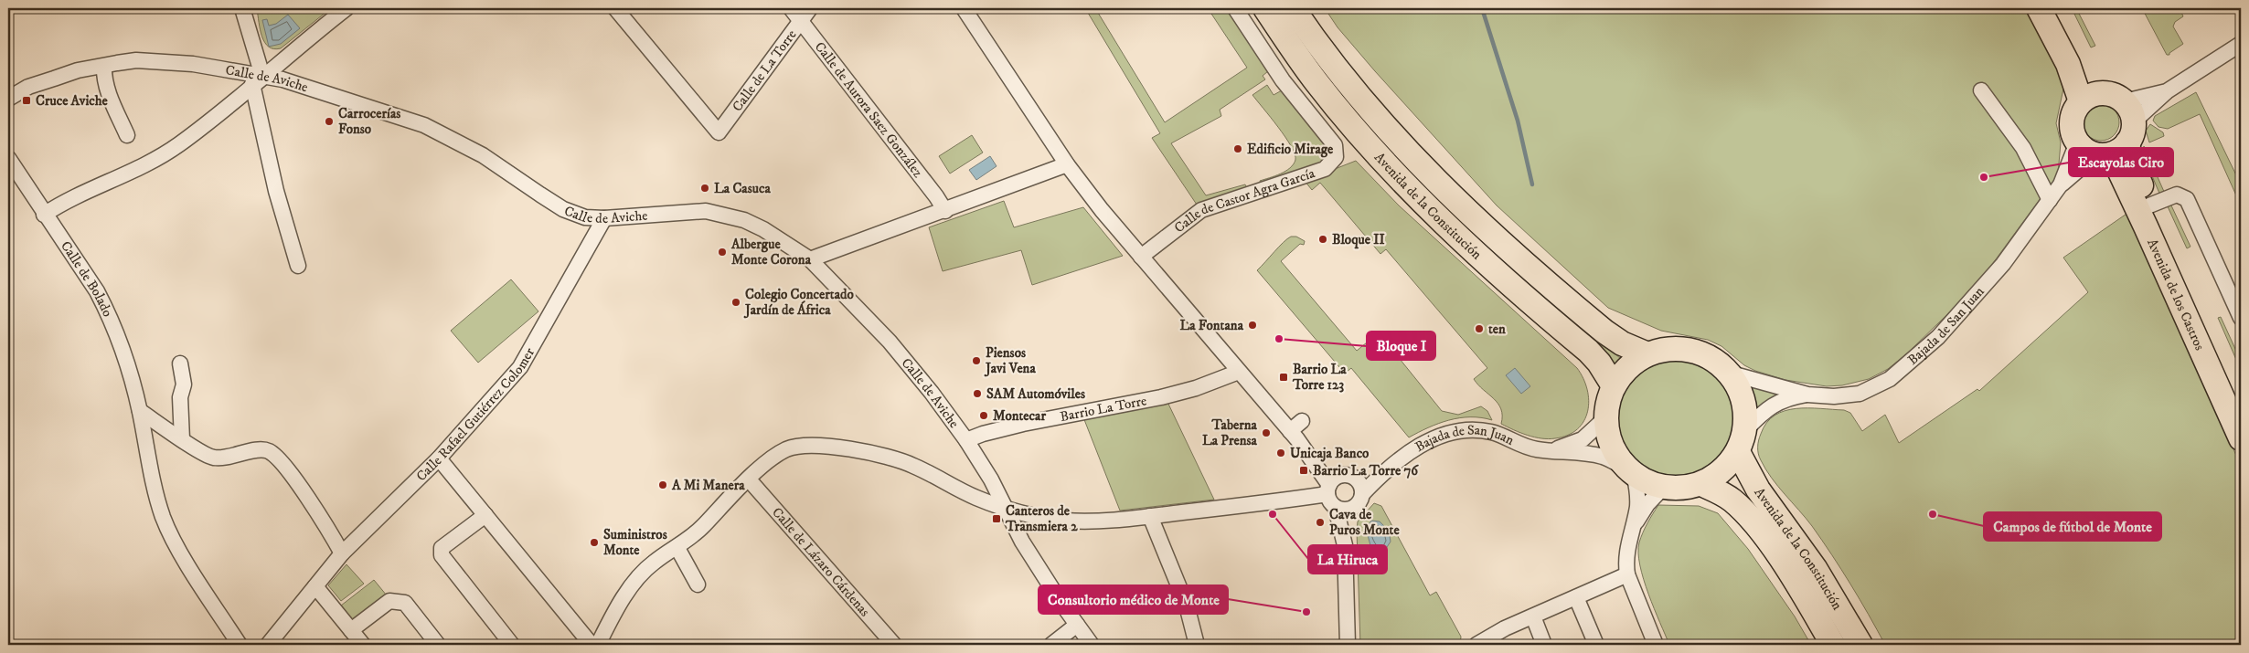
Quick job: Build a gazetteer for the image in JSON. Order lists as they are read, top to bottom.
{
  "streets": {
    "main road": ["Avenida de la Constitución", "Avenida de los Castros"],
    "street": [
      "Calle de La Torre",
      "Calle de Aviche",
      "Calle de Aurora Saez González",
      "Calle de Castor Agra García",
      "Calle de Bolado",
      "Bajada de San Juan",
      "Barrio La Torre",
      "Calle Rafael Gutiérrez Colomer",
      "Calle de Lázaro Cárdenas"
    ]
  },
  "crossings": [
    ["Calle de La Torre", "Calle de Aurora Saez González"],
    ["Calle de Aviche", "Barrio La Torre"],
    ["Calle de Aviche", "Calle Rafael Gutiérrez Colomer"],
    ["Avenida de la Constitución", "Bajada de San Juan"],
    ["Avenida de los Castros", "Bajada de San Juan"]
  ],
  "places": {
    "transit": [
      "Cruce Aviche",
      "Barrio La Torre 123",
      "Barrio La Torre 76",
      "Canteros de Transmiera 2"
    ],
    "other": [
      "Carrocerías Fonso",
      "Edificio Mirage",
      "Escayolas Ciro",
      "La Casuca",
      "Bloque II",
      "Albergue Monte Corona",
      "Colegio Concertado Jardín de África",
      "La Fontana",
      "ten",
      "Bloque I",
      "Piensos Javi Vena",
      "SAM Automóviles",
      "Montecar",
      "Taberna La Prensa",
      "Unicaja Banco",
      "A Mi Manera",
      "La Hiruca",
      "Campos de fútbol de Monte",
      "Cava de Puros Monte",
      "Suministros Monte",
      "Consultorio médico de Monte"
    ]
  }
}
